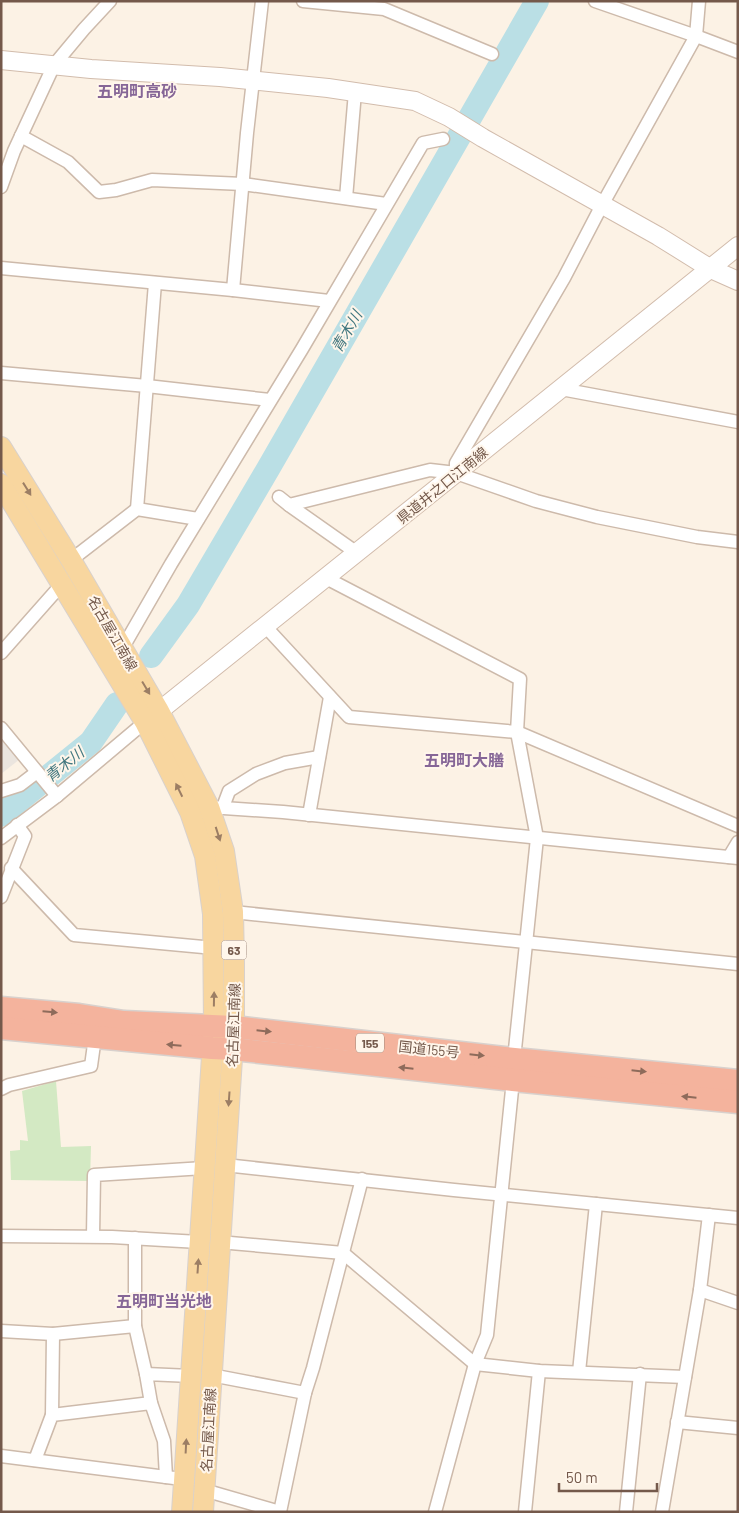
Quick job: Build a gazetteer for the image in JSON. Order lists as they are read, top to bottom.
{
  "streets": {
    "highway": ["155", "国道155号"],
    "main road": ["名古屋江南線", "63"],
    "street": ["県道井之口江南線"]
  },
  "crossings": [
    ["県道井之口江南線", "名古屋江南線"],
    ["名古屋江南線", "国道155号"]
  ],
  "districts": ["五明町高砂", "五明町大膳", "五明町当光地"],
  "water": ["青木川"],
  "scale_bar": "50 m"
}
